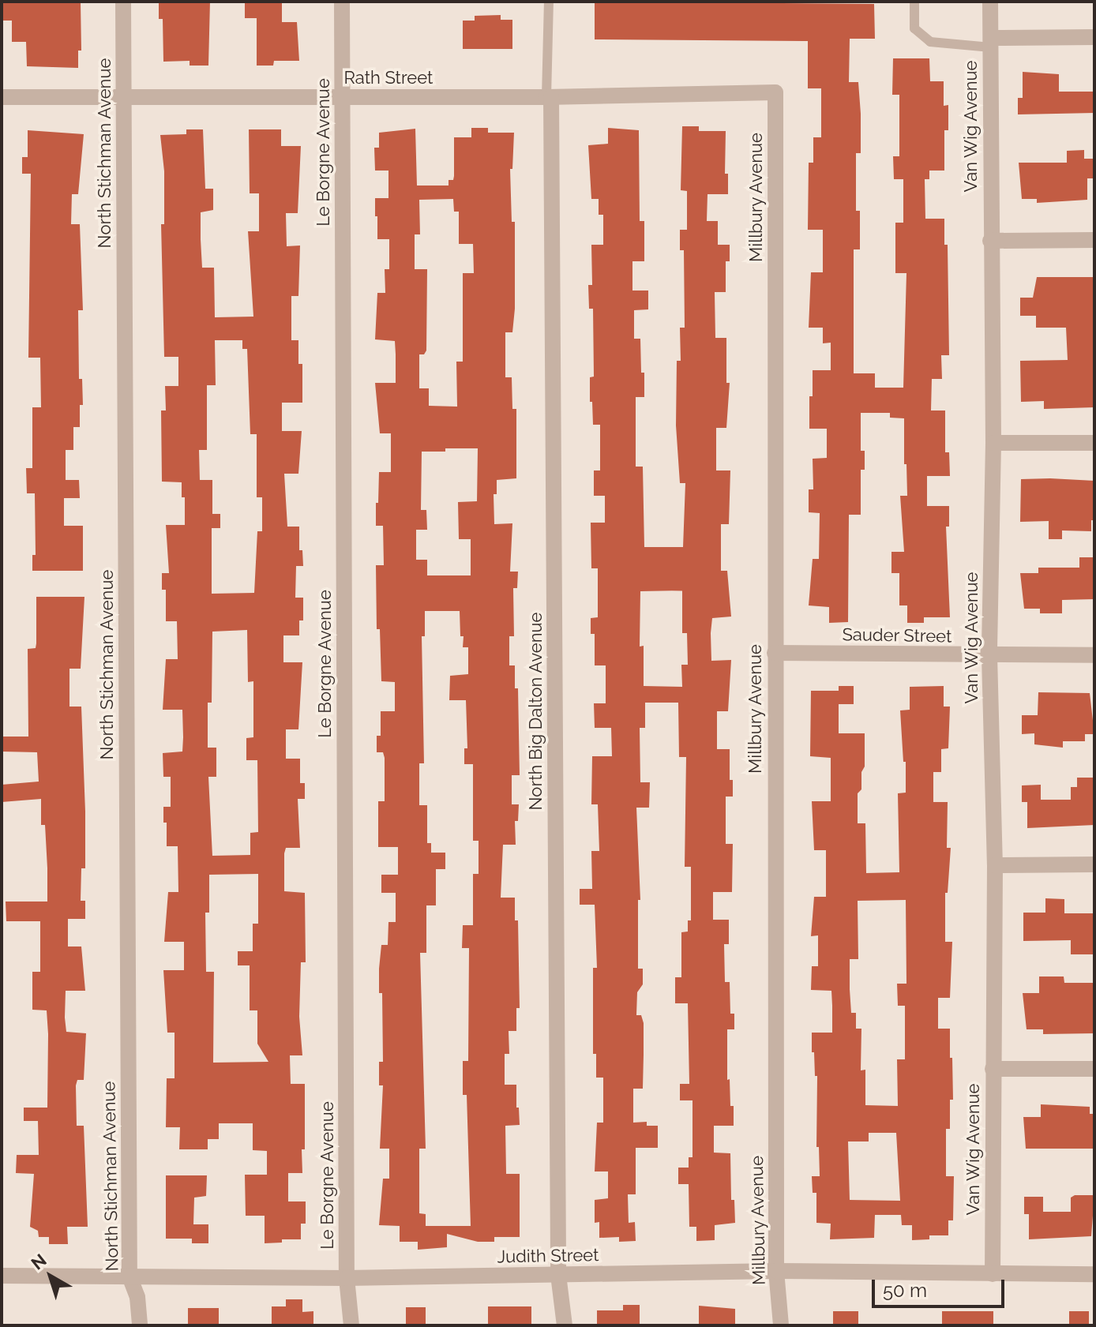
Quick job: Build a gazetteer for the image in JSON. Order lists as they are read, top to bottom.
{
  "streets": {
    "street": [
      "Rath Street",
      "Van Wig Avenue",
      "Le Borgne Avenue",
      "North Stichman Avenue",
      "Millbury Avenue",
      "Sauder Street",
      "North Big Dalton Avenue",
      "Judith Street"
    ]
  },
  "crossings": [
    ["Rath Street", "Le Borgne Avenue"],
    ["Rath Street", "North Stichman Avenue"],
    ["Rath Street", "Millbury Avenue"],
    ["Rath Street", "North Big Dalton Avenue"],
    ["Van Wig Avenue", "Sauder Street"],
    ["Van Wig Avenue", "Judith Street"],
    ["Le Borgne Avenue", "Judith Street"],
    ["North Stichman Avenue", "Judith Street"],
    ["Millbury Avenue", "Sauder Street"],
    ["Millbury Avenue", "Judith Street"],
    ["North Big Dalton Avenue", "Judith Street"]
  ],
  "scale_bar": "50 m",
  "north": "top left"
}
